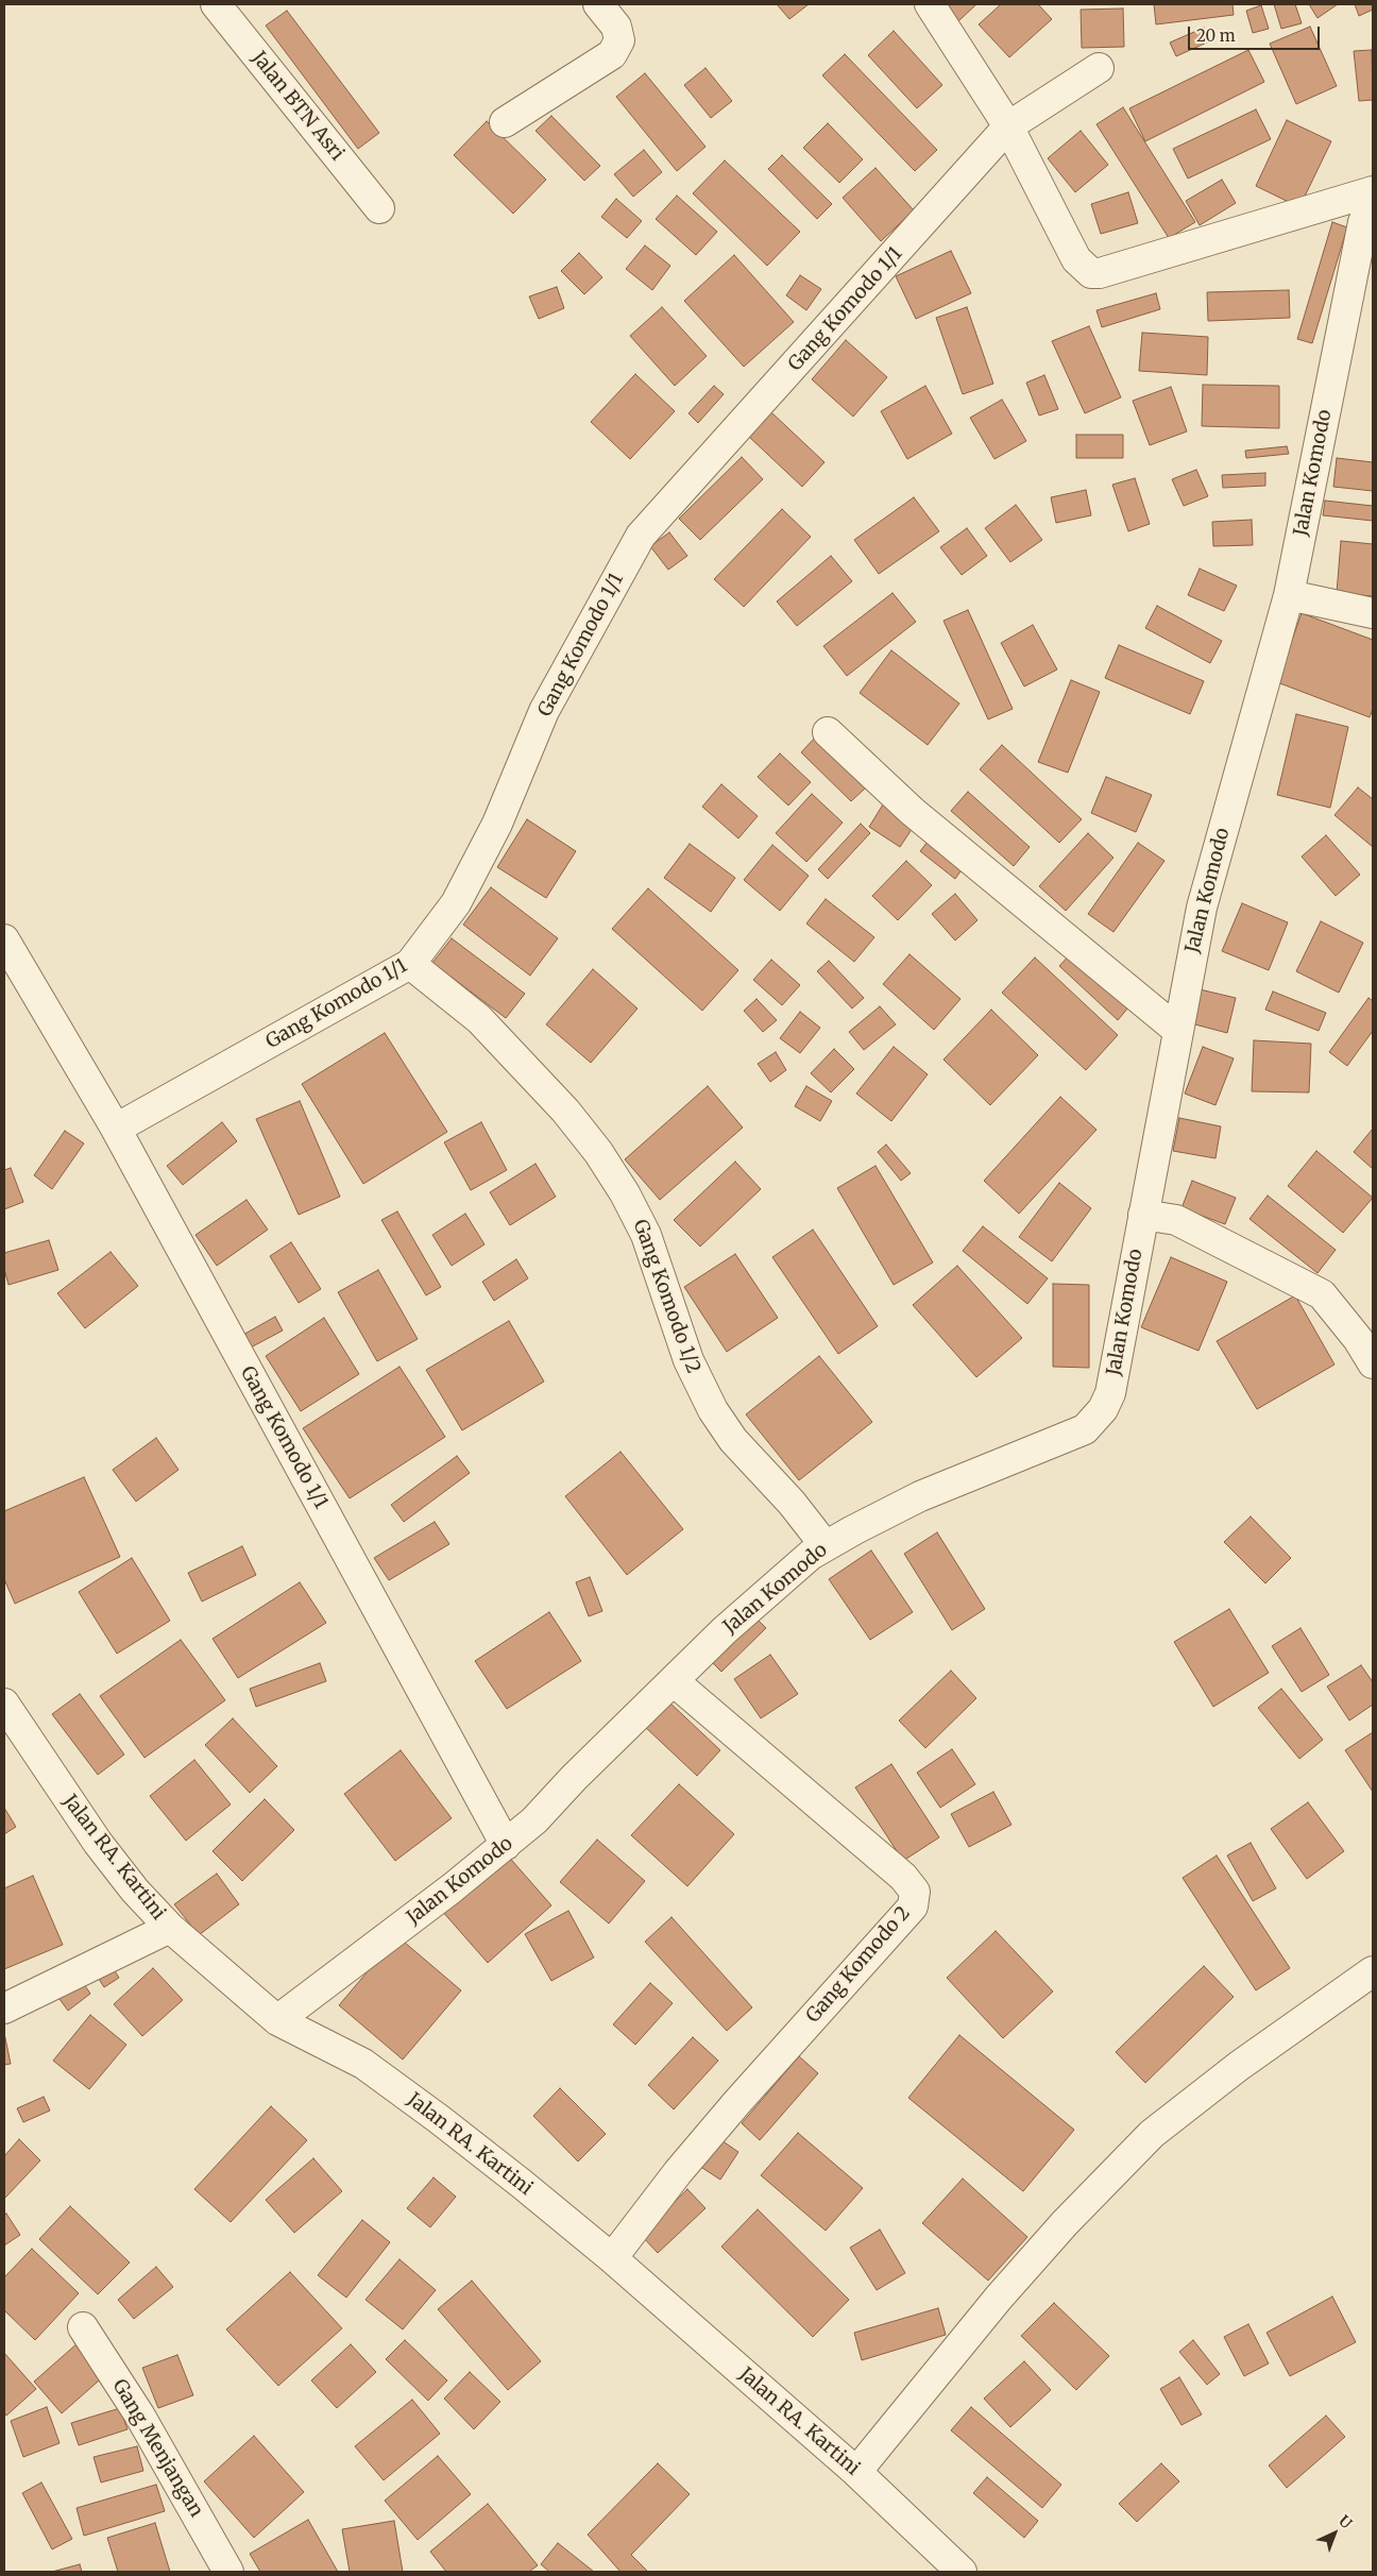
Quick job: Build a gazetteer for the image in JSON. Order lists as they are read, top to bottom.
{
  "streets": {
    "street": [
      "Jalan BTN Asri",
      "Gang Komodo 1/1",
      "Jalan Komodo",
      "Gang Komodo 1/2",
      "Jalan RA. Kartini",
      "Gang Komodo 2",
      "Gang Menjangan"
    ]
  },
  "crossings": [
    ["Gang Komodo 1/1", "Jalan Komodo"],
    ["Gang Komodo 1/1", "Gang Komodo 1/2"],
    ["Jalan Komodo", "Gang Komodo 1/2"],
    ["Jalan Komodo", "Jalan RA. Kartini"],
    ["Jalan Komodo", "Gang Komodo 2"],
    ["Jalan RA. Kartini", "Gang Komodo 2"]
  ],
  "scale_bar": "20 m",
  "north": "top right"
}
